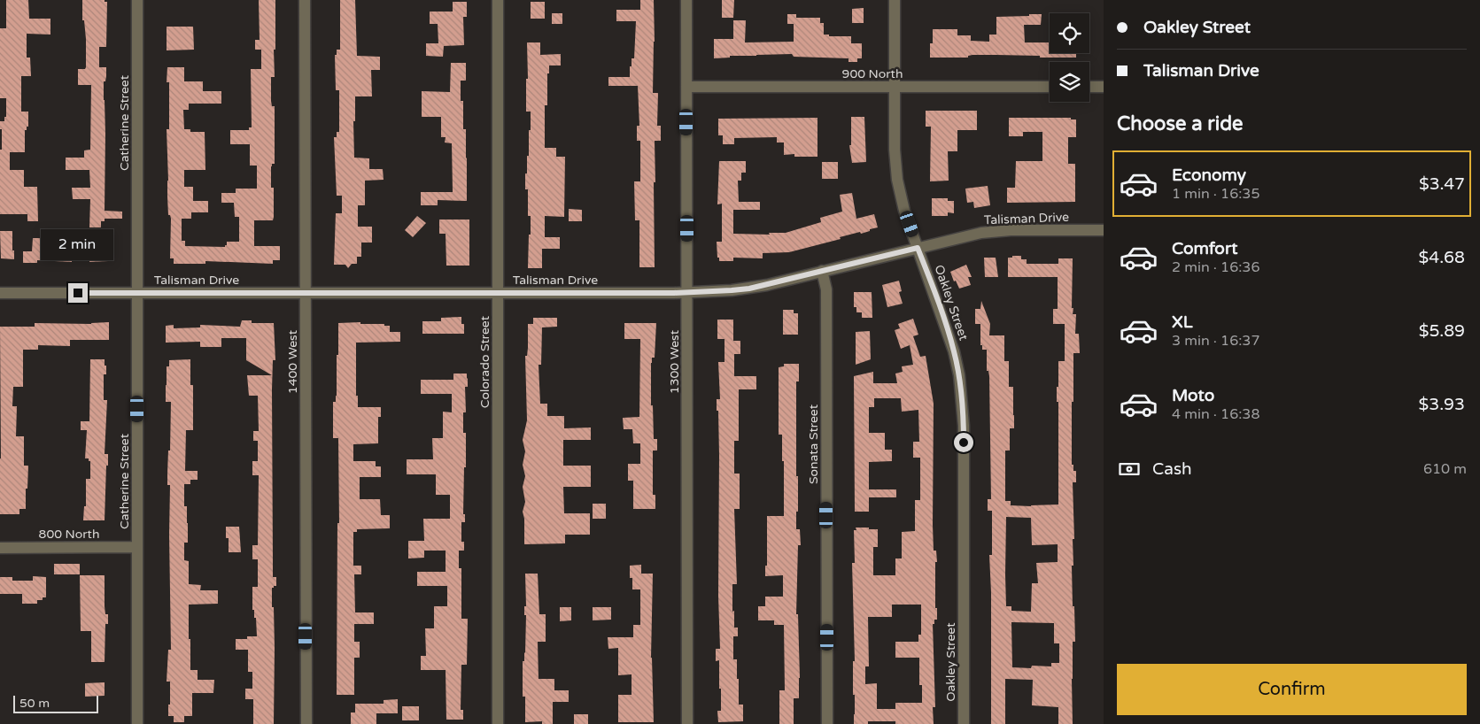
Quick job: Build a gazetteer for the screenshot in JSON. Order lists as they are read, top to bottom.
{
  "streets": {
    "street": [
      "900 North",
      "Catherine Street",
      "Talisman Drive",
      "Oakley Street",
      "1400 West",
      "Colorado Street",
      "1300 West",
      "Sonata Street",
      "800 North"
    ]
  },
  "crossings": [
    ["900 North", "Oakley Street"],
    ["900 North", "1300 West"],
    ["Catherine Street", "Talisman Drive"],
    ["Catherine Street", "800 North"],
    ["Talisman Drive", "Oakley Street"],
    ["Talisman Drive", "1400 West"],
    ["Talisman Drive", "Colorado Street"],
    ["Talisman Drive", "1300 West"],
    ["Talisman Drive", "Sonata Street"]
  ],
  "scale_bar": "50 m",
  "page": {
    "banner": ["Oakley Street", "Talisman Drive"],
    "heading": "Choose a ride",
    "list": [
      {
        "name": "Economy",
        "note": "1 min · 16:35",
        "value": "$3.47"
      },
      {
        "name": "Comfort",
        "note": "2 min · 16:36",
        "value": "$4.68"
      },
      {
        "name": "XL",
        "note": "3 min · 16:37",
        "value": "$5.89"
      },
      {
        "name": "Moto",
        "note": "4 min · 16:38",
        "value": "$3.93"
      }
    ],
    "bubble": "2 min",
    "pay": ["Cash", "610 m"],
    "buttons": "Confirm",
    "scale": "50 m"
  }
}
